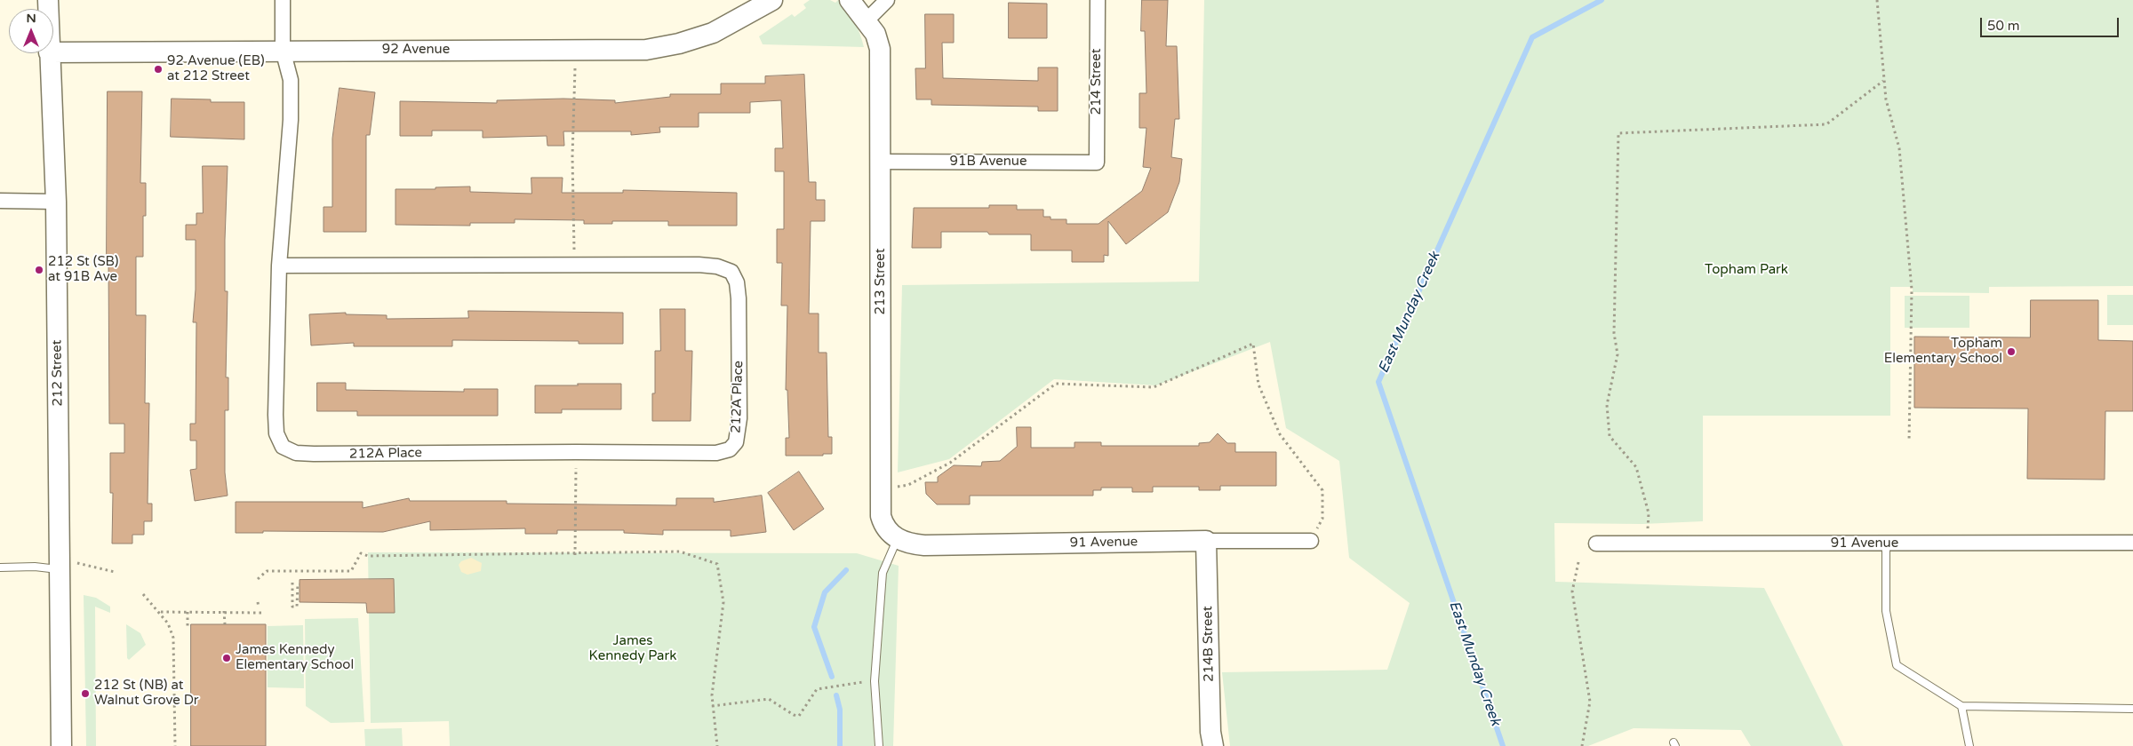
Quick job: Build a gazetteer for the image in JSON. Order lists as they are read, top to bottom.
{
  "streets": {
    "street": [
      "92 Avenue",
      "214 Street",
      "91B Avenue",
      "213 Street",
      "212 Street",
      "212A Place",
      "91 Avenue",
      "214B Street"
    ]
  },
  "crossings": [
    ["92 Avenue", "212A Place"],
    ["214 Street", "91B Avenue"],
    ["91B Avenue", "213 Street"],
    ["213 Street", "91 Avenue"],
    ["91 Avenue", "214B Street"]
  ],
  "water": ["East Munday Creek"],
  "parks": ["Topham Park", "James Kennedy Park"],
  "places": [
    "92 Avenue (EB) at 212 Street",
    "212 St (SB) at 91B Ave",
    "Topham Elementary School",
    "James Kennedy Elementary School",
    "212 St (NB) at Walnut Grove Dr"
  ],
  "scale_bar": "50 m",
  "north": "top"
}
